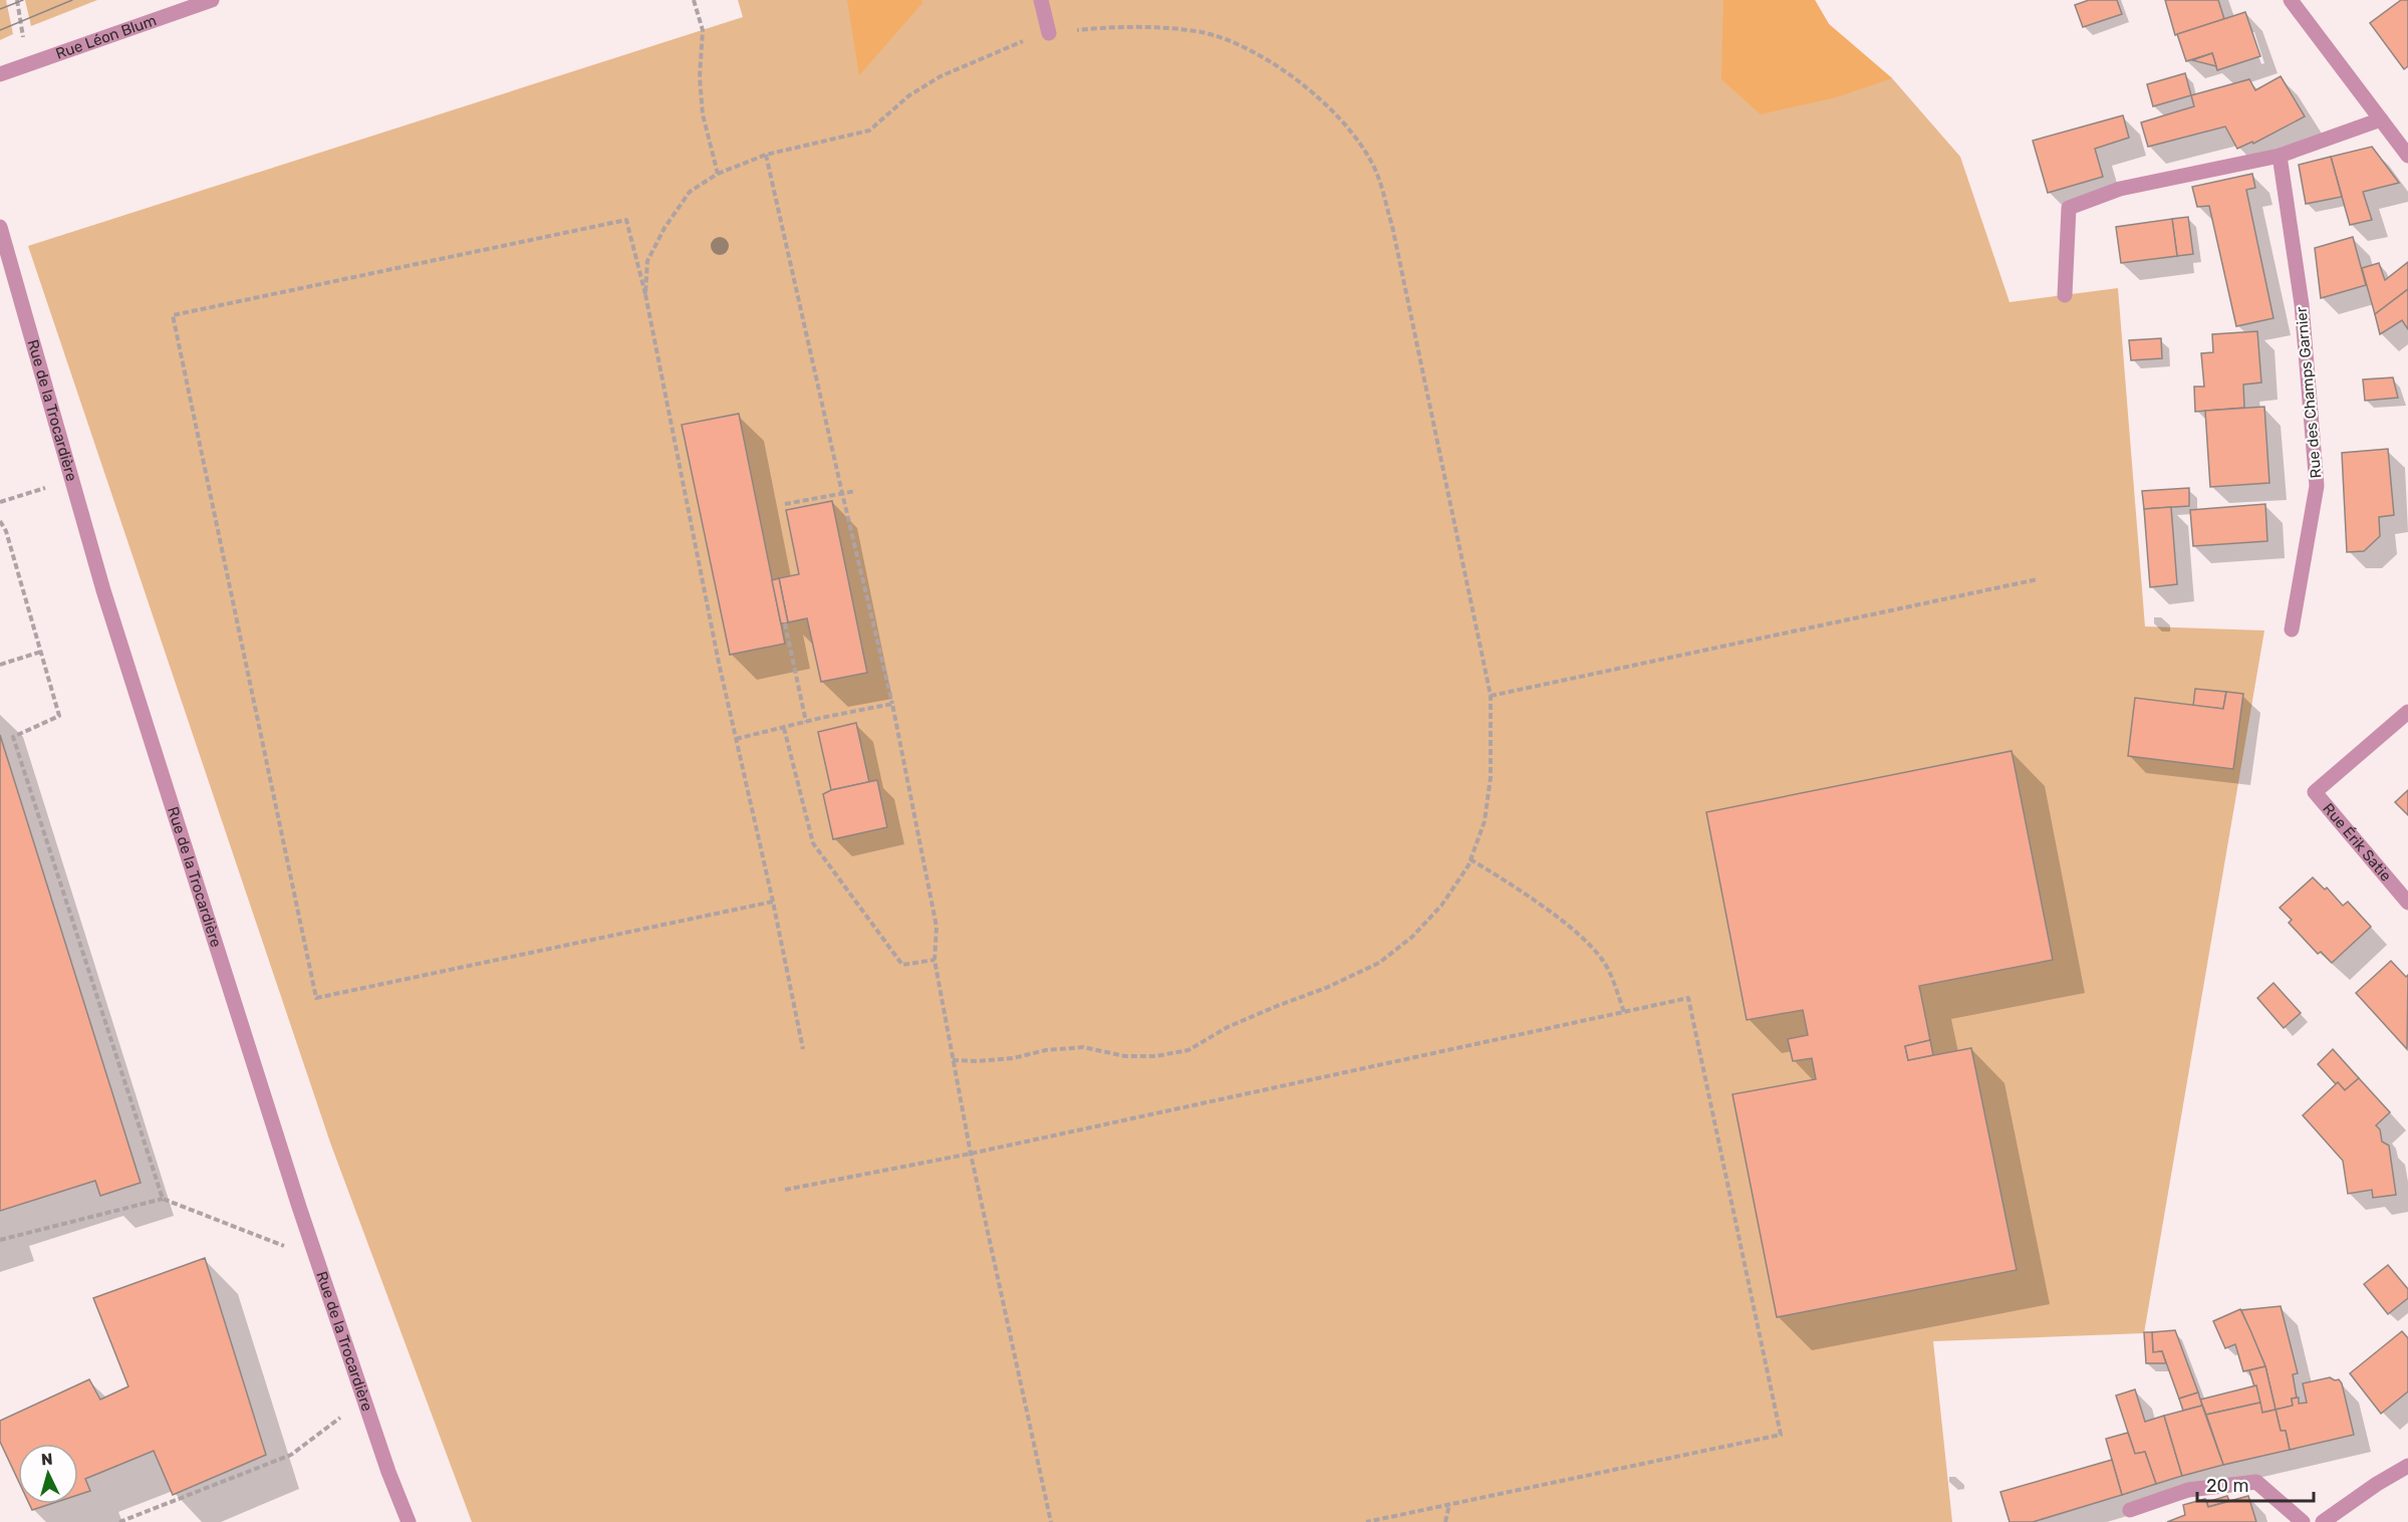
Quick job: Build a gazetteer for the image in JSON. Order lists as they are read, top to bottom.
{
  "streets": {
    "street": [
      "Rue Léon Blum",
      "Rue des Champs Garnier",
      "Rue de la Trocardière",
      "Rue Érik Satie"
    ]
  },
  "scale_bar": "20 m",
  "north": "top"
}
